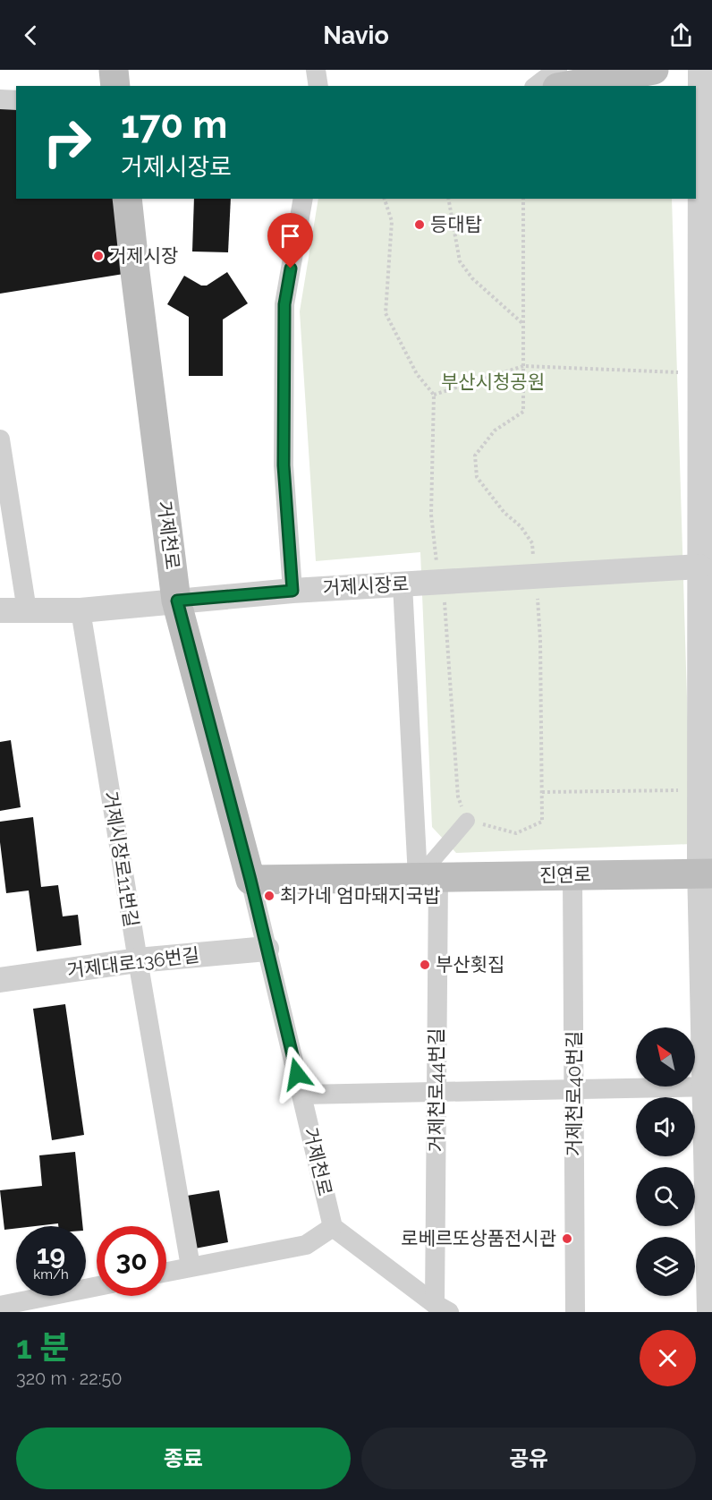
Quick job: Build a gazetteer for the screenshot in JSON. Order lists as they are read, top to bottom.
{
  "streets": {
    "main road": ["거제천로", "진연로"],
    "street": [
      "거제시장로",
      "거제시장로11번길",
      "거제대로136번길",
      "거제천로44번길",
      "거제천로40번길"
    ]
  },
  "crossings": [
    ["거제천로", "거제시장로"],
    ["거제천로", "진연로"],
    ["거제천로", "거제대로136번길"],
    ["거제시장로", "거제시장로11번길"],
    ["거제시장로11번길", "거제대로136번길"],
    ["진연로", "거제천로44번길"],
    ["진연로", "거제천로40번길"]
  ],
  "parks": ["부산시청공원"],
  "places": [
    "등대탑",
    "거제시장",
    "최가네 엄마돼지국밥",
    "부산횟집",
    "로베르또상품전시관"
  ],
  "north": "top left",
  "page": {
    "header": "Navio",
    "turn": ["170 m", "거제시장로"],
    "speed": "19 km/h",
    "limit": "30",
    "heading": ["1 분", "320 m · 22:50"],
    "buttons": ["종료", "공유"]
  }
}
